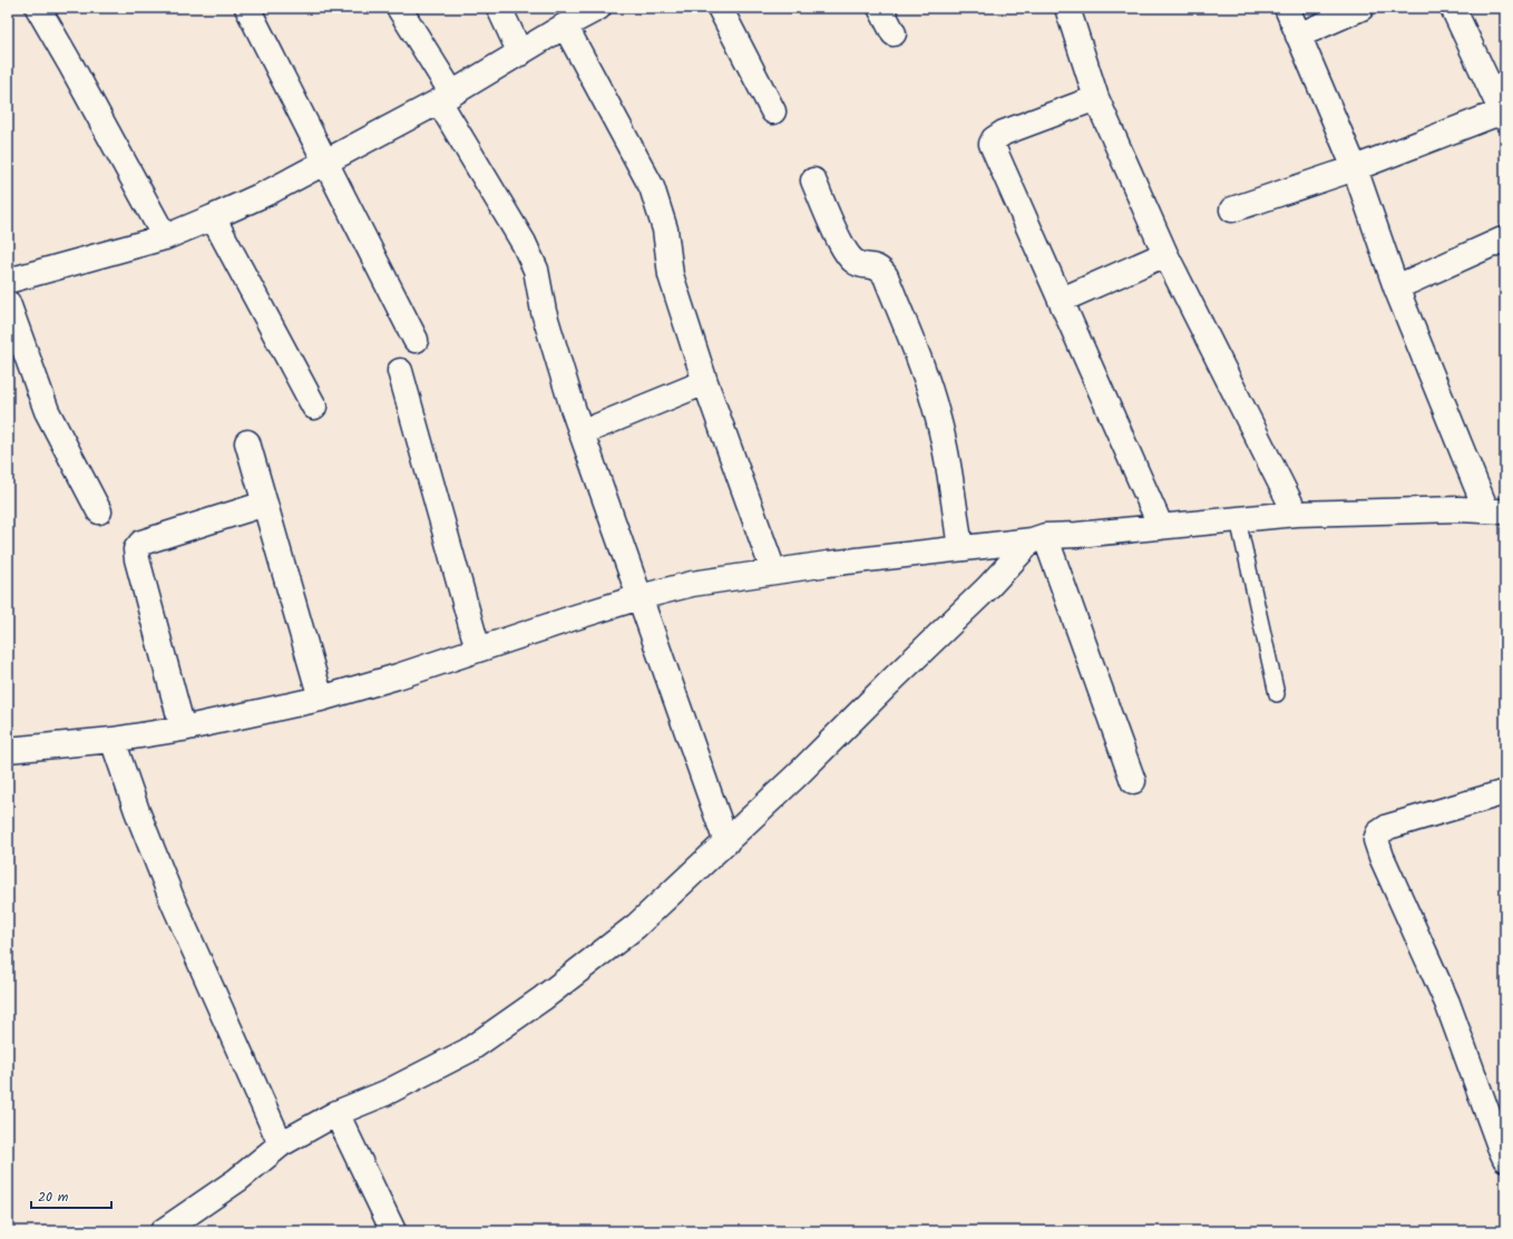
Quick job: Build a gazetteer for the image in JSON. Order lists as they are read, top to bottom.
{
  "scale_bar": "20 m"
}
